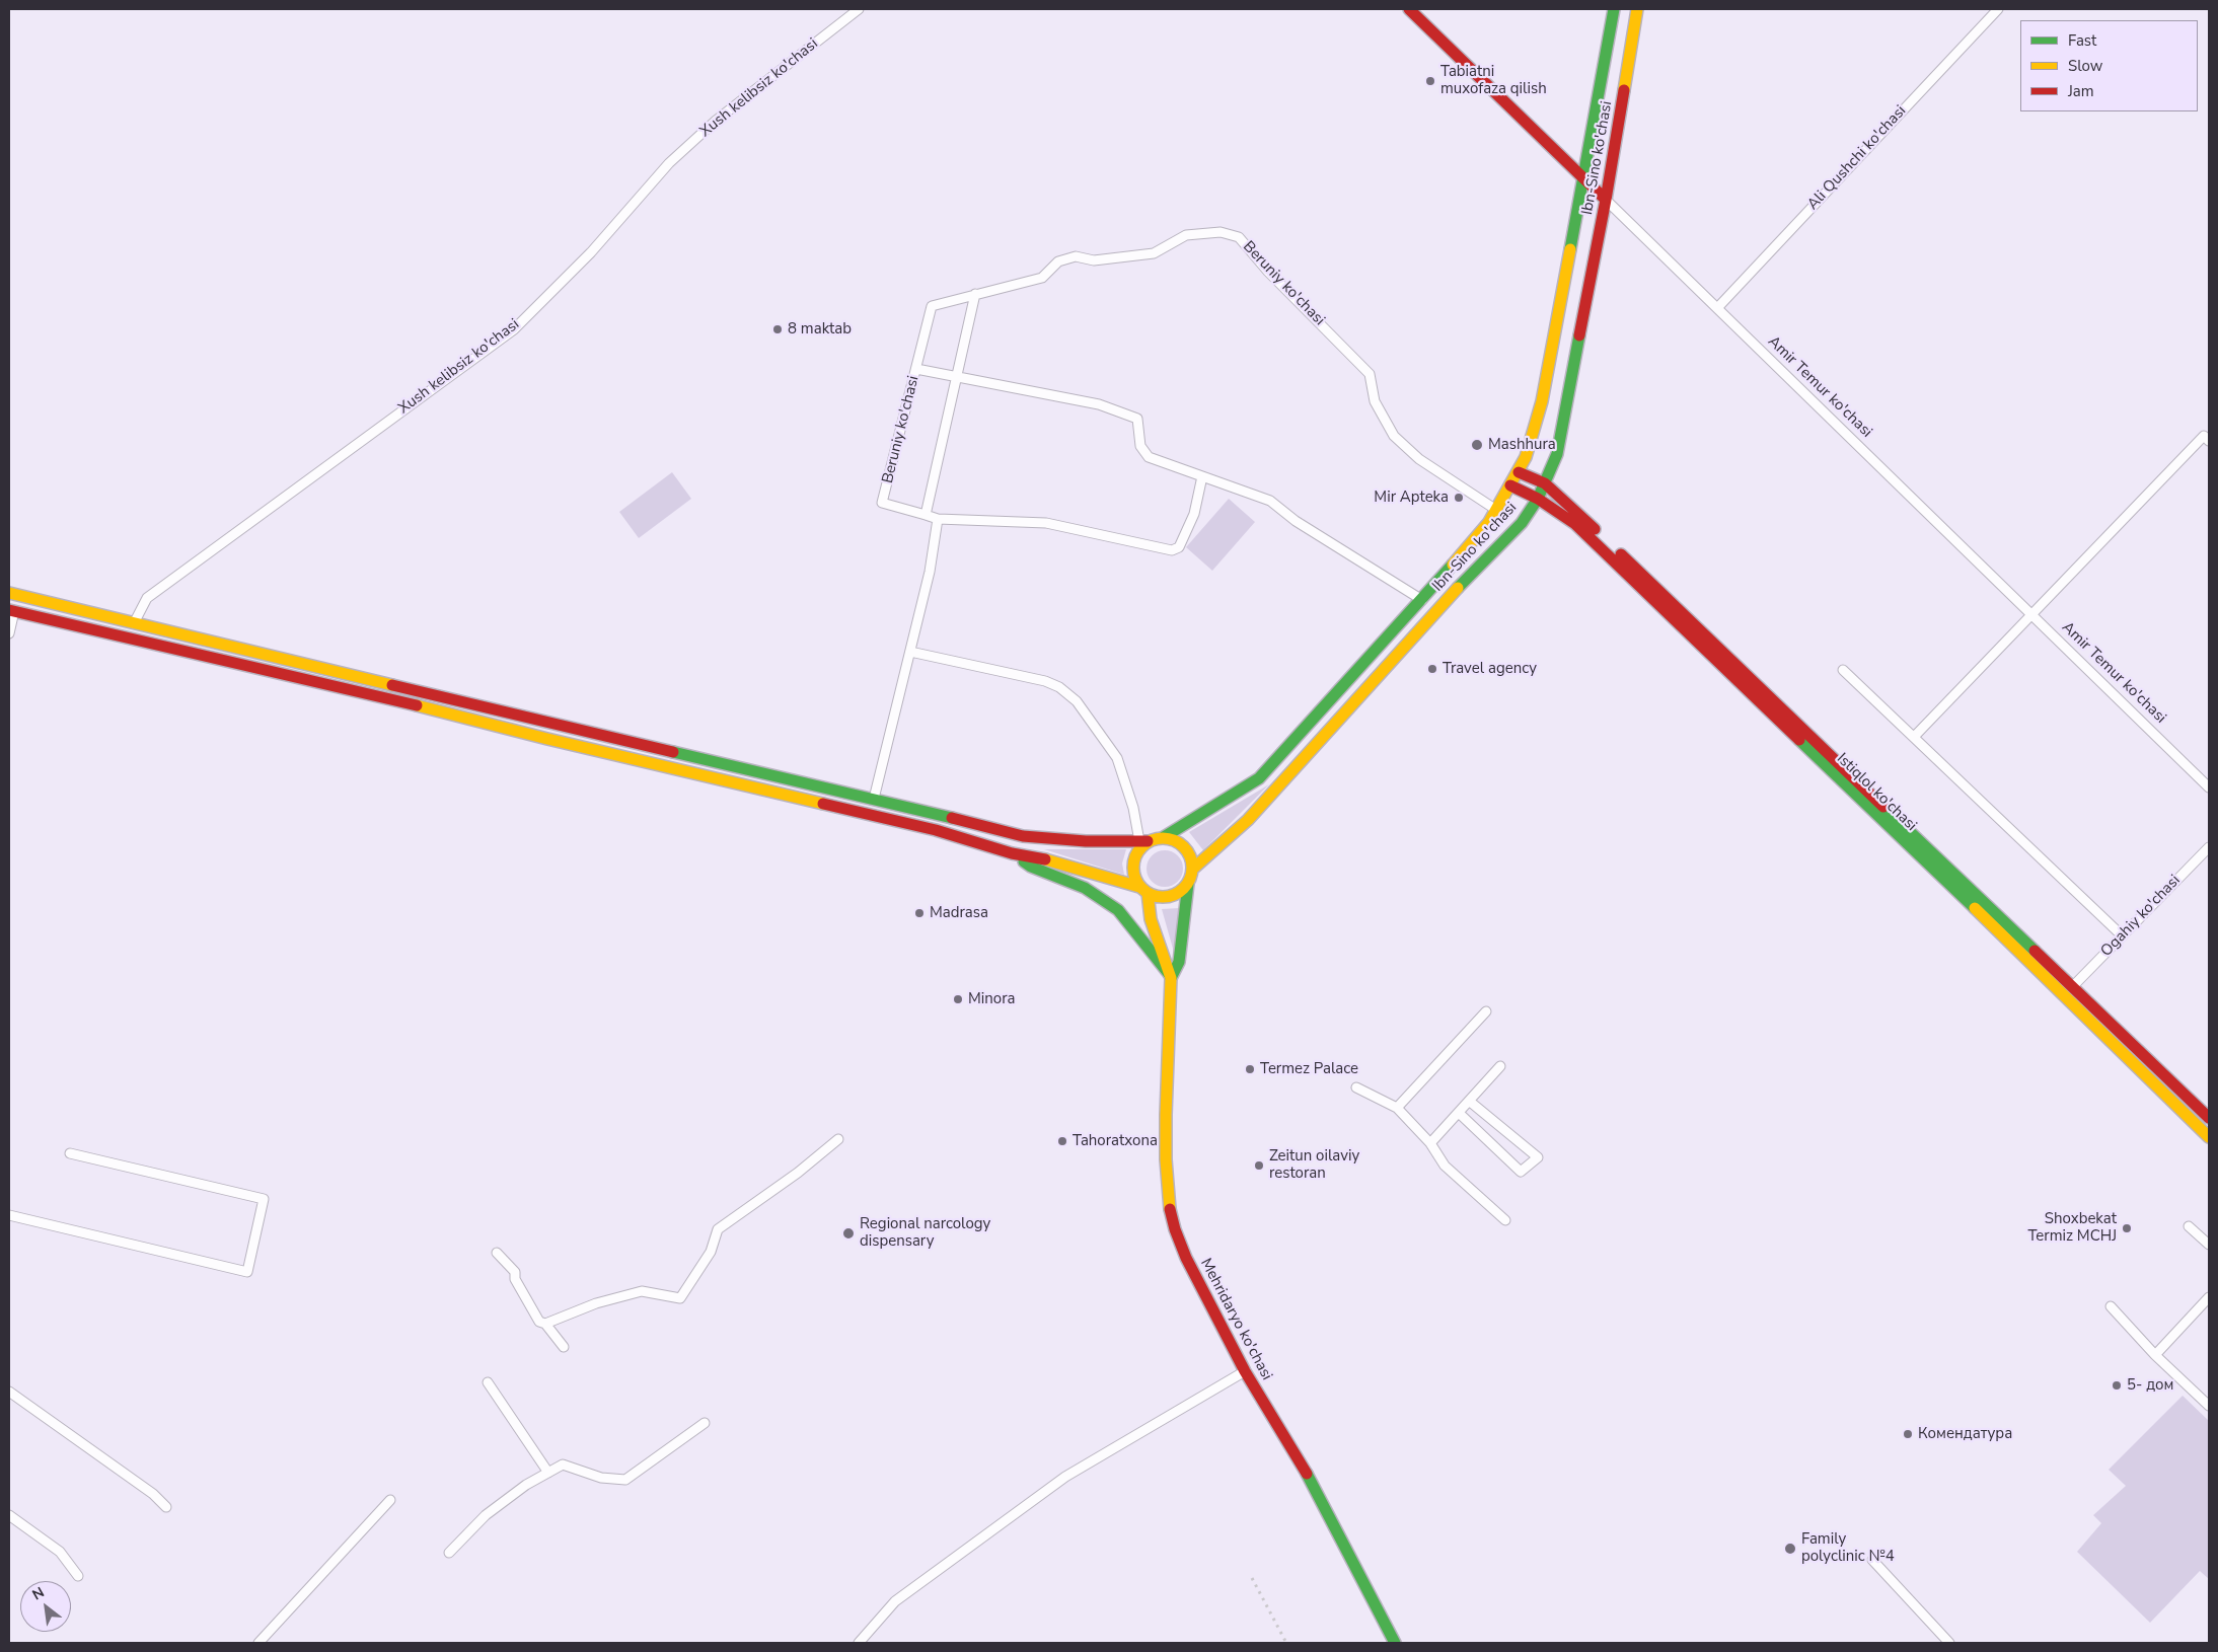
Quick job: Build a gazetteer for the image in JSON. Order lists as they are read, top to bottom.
{
  "streets": {
    "main road": [
      "Ibn-Sino ko'chasi",
      "Amir Temur ko'chasi",
      "Istiqlol ko'chasi",
      "Мehridaryo ko'chasi"
    ],
    "street": [
      "Xush kelibsiz ko'chasi",
      "Ali Qushchi ko'chasi",
      "Beruniy ko'chasi",
      "Ogahiy ko'chasi"
    ]
  },
  "crossings": [
    ["Ibn-Sino ko'chasi", "Beruniy ko'chasi"],
    ["Ibn-Sino ko'chasi", "Amir Temur ko'chasi"],
    ["Ibn-Sino ko'chasi", "Istiqlol ko'chasi"],
    ["Ali Qushchi ko'chasi", "Amir Temur ko'chasi"],
    ["Istiqlol ko'chasi", "Ogahiy ko'chasi"]
  ],
  "places": [
    "Tabiatni muxofaza qilish",
    "8 maktab",
    "Mashhura",
    "Mir Apteka",
    "Travel agency",
    "Madrasa",
    "Minora",
    "Termez Palace",
    "Tahoratxona",
    "Zeitun oilaviy restoran",
    "Shoxbekat Termiz MCHJ",
    "Regional narcology dispensary",
    "5- дом",
    "Комендатура",
    "Family polyclinic №4"
  ],
  "legend": ["Fast", "Slow", "Jam"],
  "north": "top left"
}
